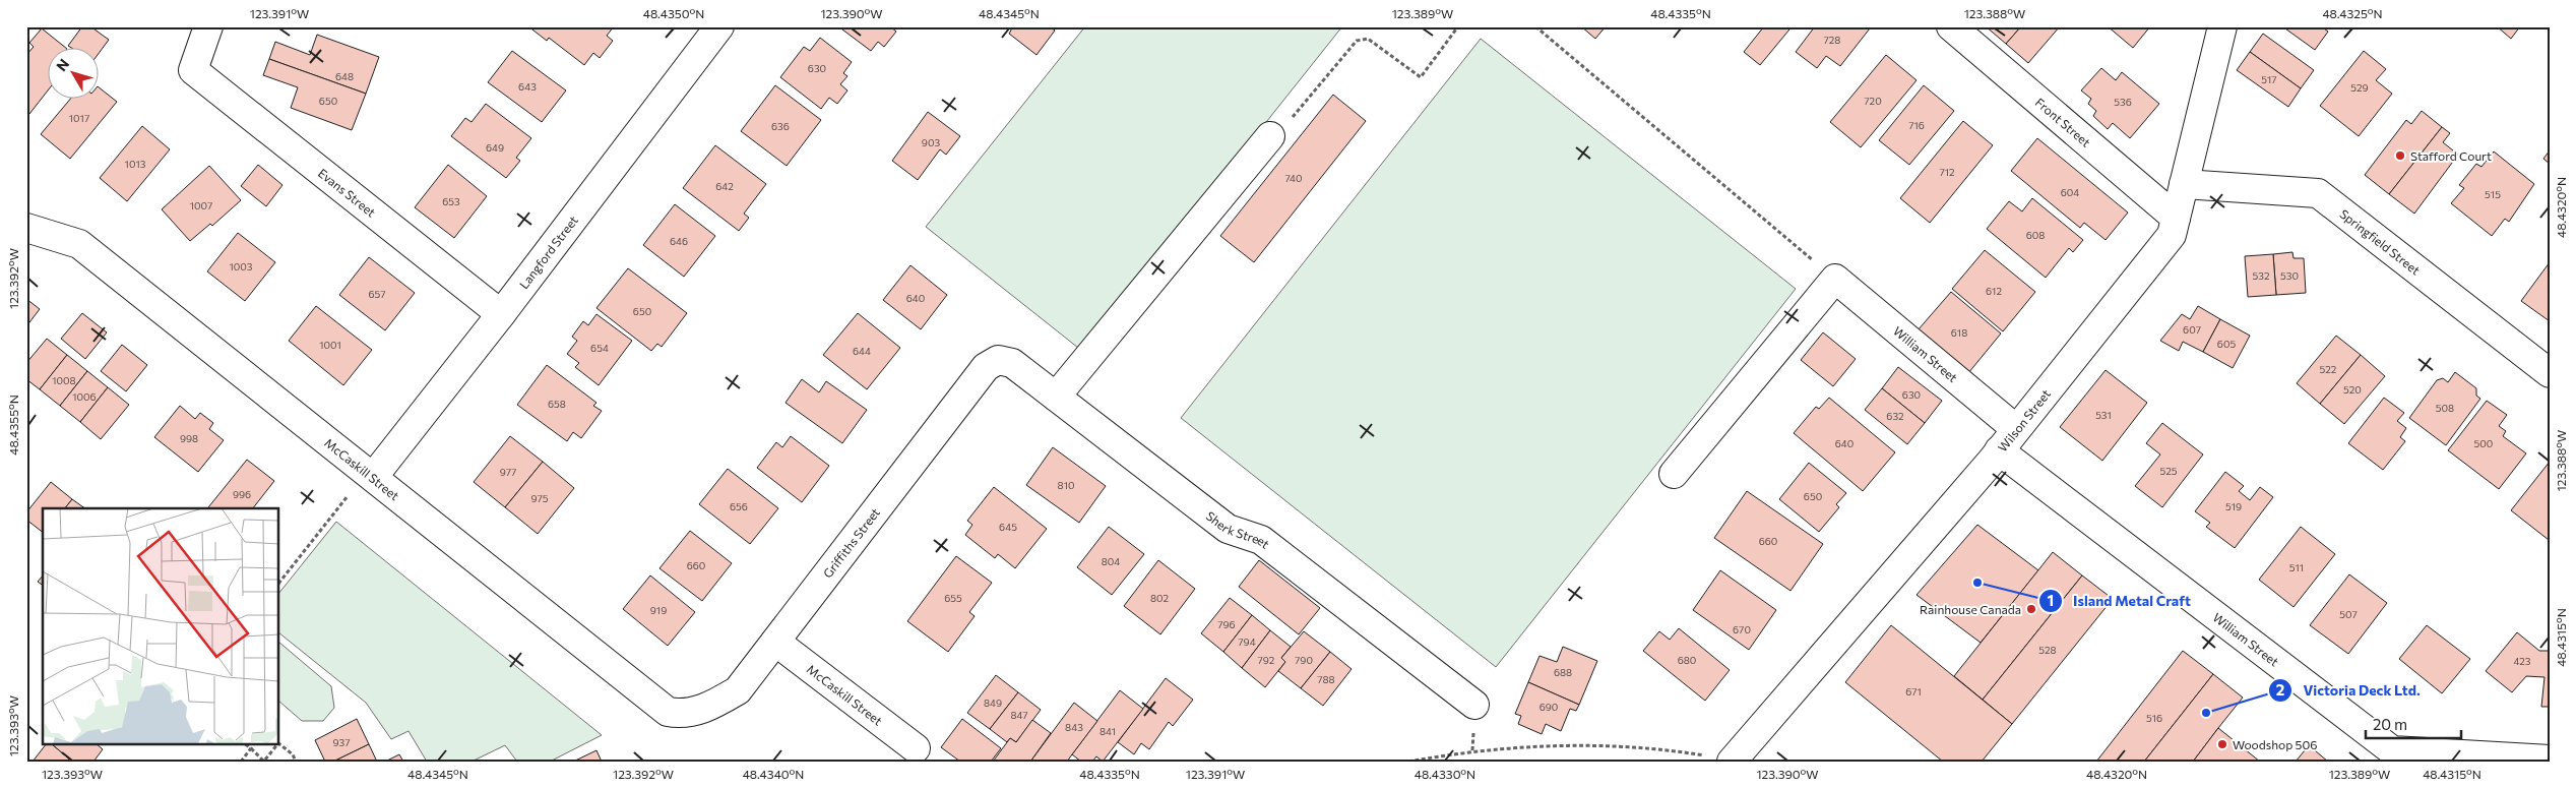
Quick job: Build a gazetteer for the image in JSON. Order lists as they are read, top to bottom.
{
  "streets": {
    "street": [
      "Front Street",
      "Evans Street",
      "Springfield Street",
      "Langford Street",
      "William Street",
      "Wilson Street",
      "McCaskill Street",
      "Sherk Street",
      "Griffiths Street"
    ]
  },
  "crossings": [
    ["Front Street", "Wilson Street"],
    ["Evans Street", "Langford Street"],
    ["Springfield Street", "Wilson Street"],
    ["Langford Street", "McCaskill Street"],
    ["William Street", "Wilson Street"],
    ["McCaskill Street", "Griffiths Street"],
    ["Sherk Street", "Griffiths Street"]
  ],
  "places": [
    "Stafford Court",
    "Island Metal Craft",
    "Rainhouse Canada",
    "Victoria Deck Ltd.",
    "Woodshop 506"
  ],
  "house_numbers": [
    "728",
    "630",
    "648",
    "517",
    "643",
    "529",
    "650",
    "720",
    "536",
    "1017",
    "716",
    "636",
    "903",
    "649",
    "1013",
    "712",
    "740",
    "642",
    "604",
    "515",
    "653",
    "1007",
    "608",
    "646",
    "1003",
    "532",
    "530",
    "612",
    "657",
    "640",
    "650",
    "607",
    "618",
    "605",
    "1001",
    "654",
    "644",
    "522",
    "1008",
    "520",
    "630",
    "1006",
    "658",
    "508",
    "531",
    "632",
    "998",
    "640",
    "500",
    "525",
    "977",
    "810",
    "996",
    "650",
    "975",
    "656",
    "519",
    "645",
    "660",
    "804",
    "660",
    "511",
    "655",
    "802",
    "919",
    "507",
    "796",
    "670",
    "794",
    "528",
    "792",
    "790",
    "680",
    "423",
    "688",
    "788",
    "671",
    "849",
    "690",
    "847",
    "516",
    "843",
    "841",
    "937"
  ],
  "scale_bar": "20 m",
  "north": "top left",
  "coordinates": [
    "123.391°W",
    "48.4350°N",
    "123.390°W",
    "48.4345°N",
    "123.389°W",
    "48.4335°N",
    "123.388°W",
    "48.4325°N",
    "48.4320°N",
    "123.392°W",
    "48.4355°N",
    "48.4315°N",
    "123.393°W",
    "48.4340°N",
    "48.4330°N"
  ]
}
